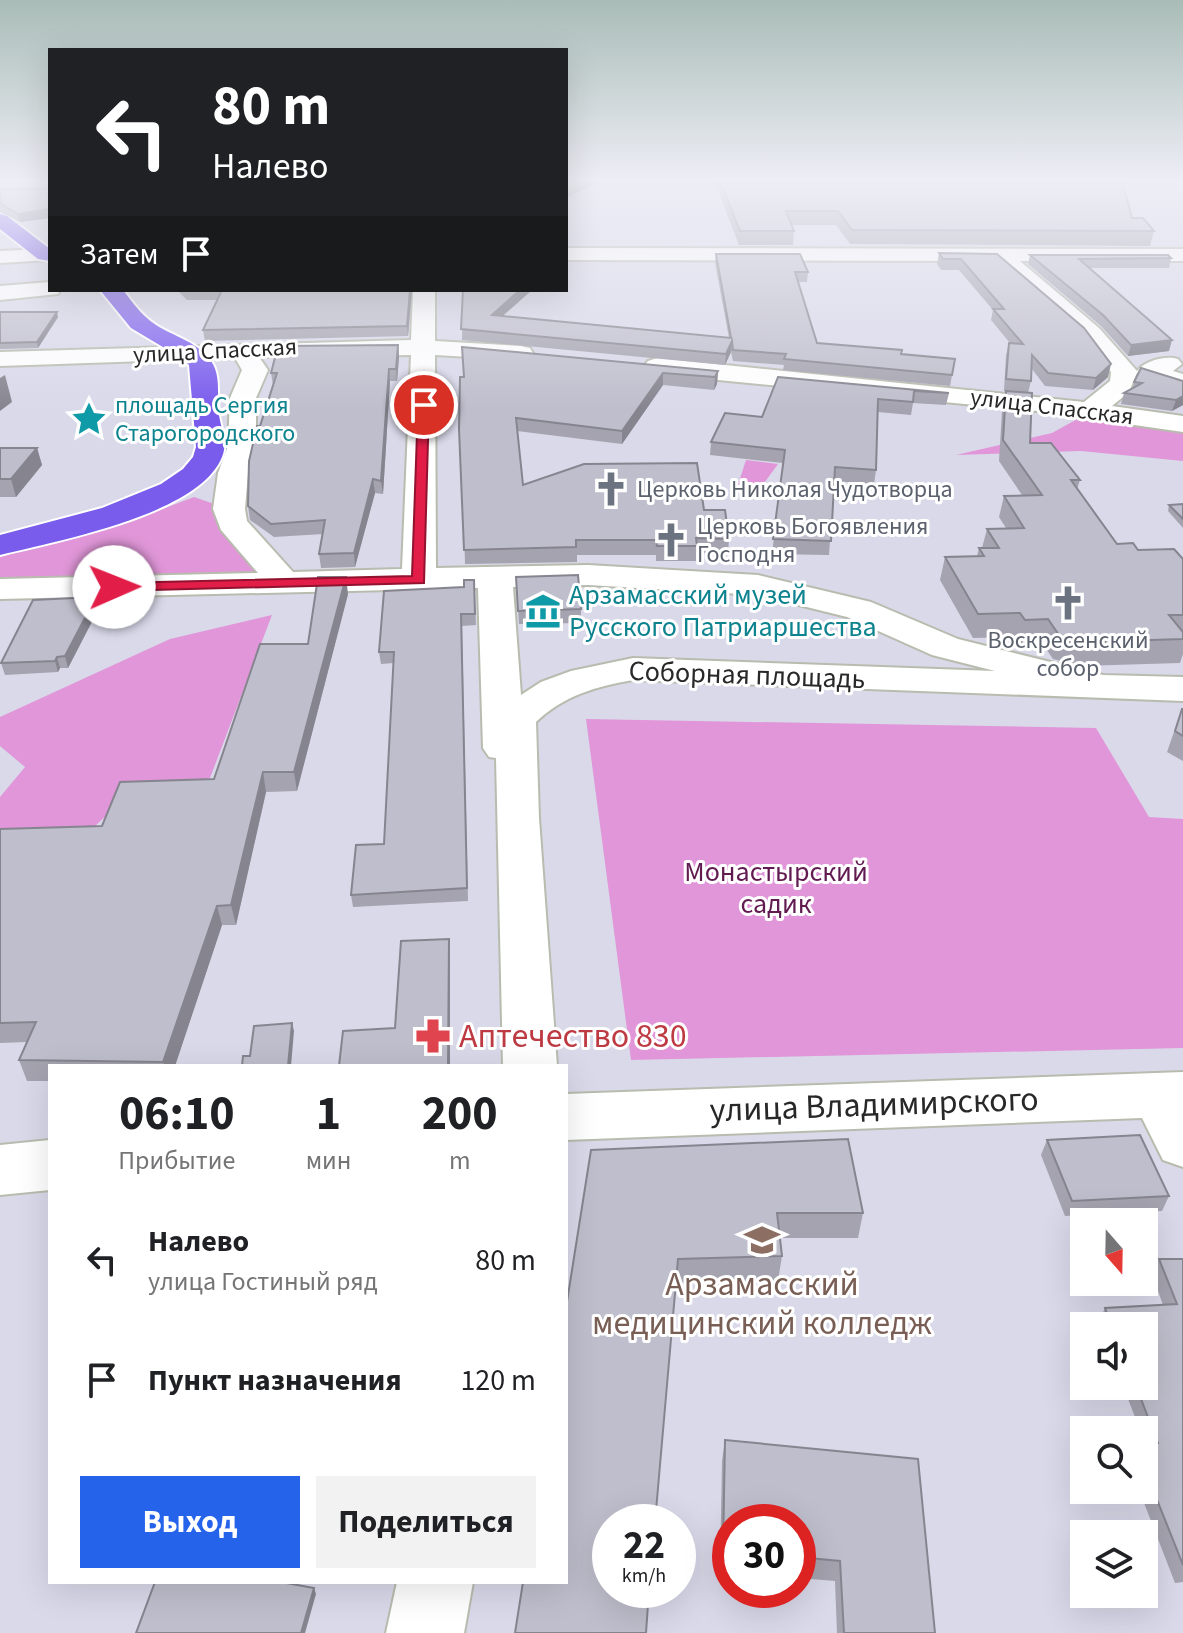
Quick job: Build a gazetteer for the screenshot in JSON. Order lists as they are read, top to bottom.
{
  "streets": {
    "street": ["улица Спасская", "Соборная площадь", "улица Владимирского"]
  },
  "parks": ["Монастырский садик"],
  "places": {
    "place": ["площадь Сергия Старогородского"],
    "church": ["Церковь Николая Чудотворца", "Церковь Богоявления Господня", "Воскресенский собор"],
    "museum": ["Арзамасский музей Русского Патриаршества"],
    "pharmacy": ["Аптечество 830"],
    "school or university": ["Арзамасский медицинский колледж"]
  },
  "north": "bottom",
  "page": {
    "turn": ["80 m", "Налево"],
    "then": "Затем",
    "eta": [
      "06:10",
      "Прибытие",
      "1",
      "мин",
      "200",
      "m"
    ],
    "list": [
      {
        "name": "Налево",
        "note": "улица Гостиный ряд",
        "value": "80 m"
      },
      {
        "name": "Пункт назначения",
        "value": "120 m"
      }
    ],
    "buttons": ["Выход", "Поделиться"],
    "speed": "22 km/h",
    "limit": "30"
  }
}
